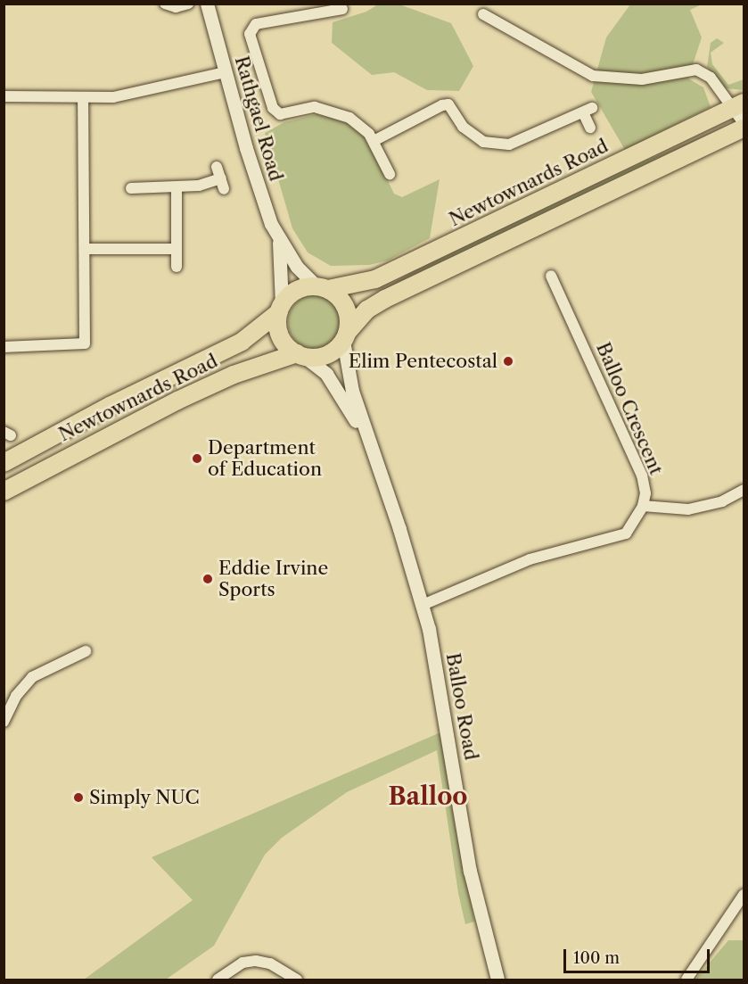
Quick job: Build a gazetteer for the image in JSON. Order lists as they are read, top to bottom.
{
  "streets": {
    "highway": ["Newtownards Road"],
    "street": ["Rathgael Road", "Balloo Crescent", "Balloo Road"]
  },
  "crossings": [
    ["Rathgael Road", "Newtownards Road"],
    ["Rathgael Road", "Balloo Road"],
    ["Newtownards Road", "Balloo Road"]
  ],
  "districts": ["Balloo"],
  "places": [
    "Elim Pentecostal",
    "Department of Education",
    "Eddie Irvine Sports",
    "Simply NUC"
  ],
  "scale_bar": "100 m"
}
